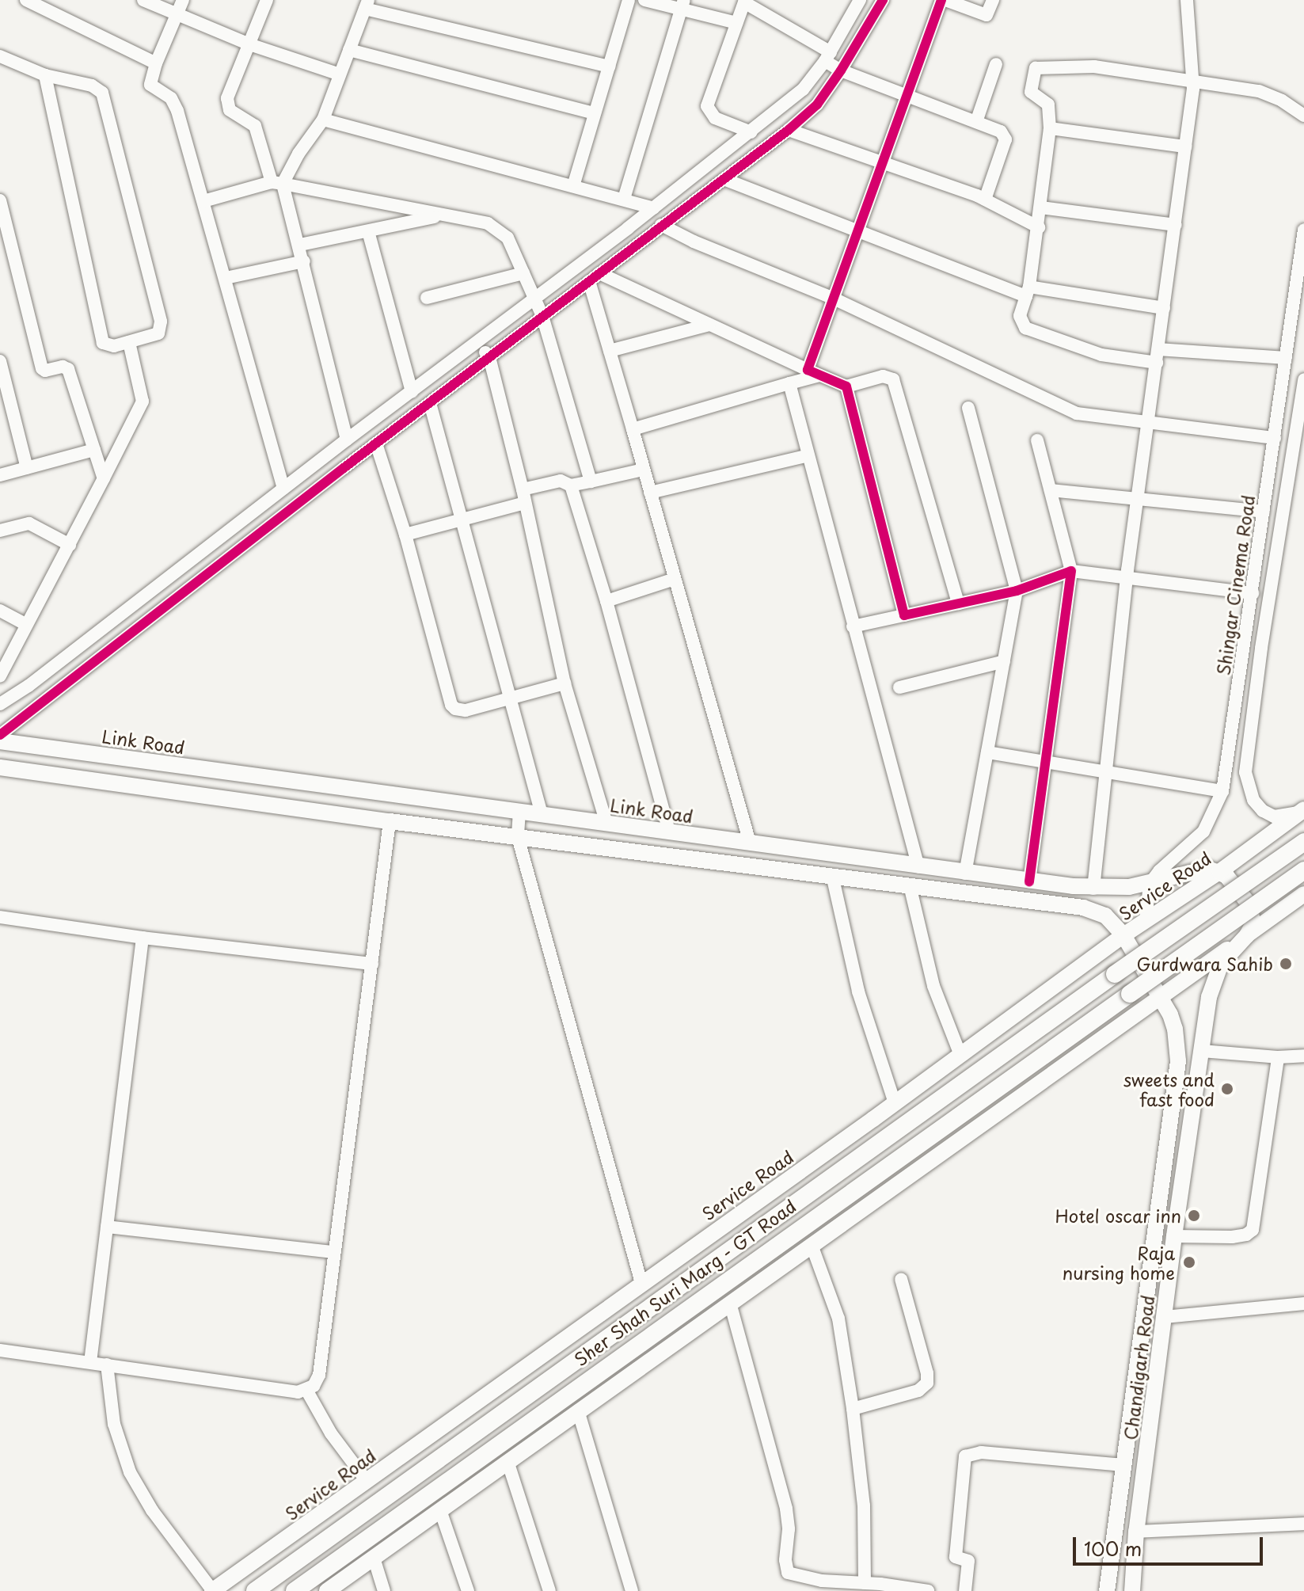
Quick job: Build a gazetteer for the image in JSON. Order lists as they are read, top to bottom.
{
  "streets": {
    "highway": ["Sher Shah Suri Marg - GT Road"],
    "main road": ["Link Road", "Service Road", "Chandigarh Road"],
    "street": ["Shingar Cinema Road"]
  },
  "crossings": [
    ["Shingar Cinema Road", "Link Road"],
    ["Shingar Cinema Road", "Service Road"],
    ["Link Road", "Service Road"]
  ],
  "places": [
    "Gurdwara Sahib",
    "sweets and fast food",
    "Hotel oscar inn",
    "Raja nursing home"
  ],
  "scale_bar": "100 m"
}
